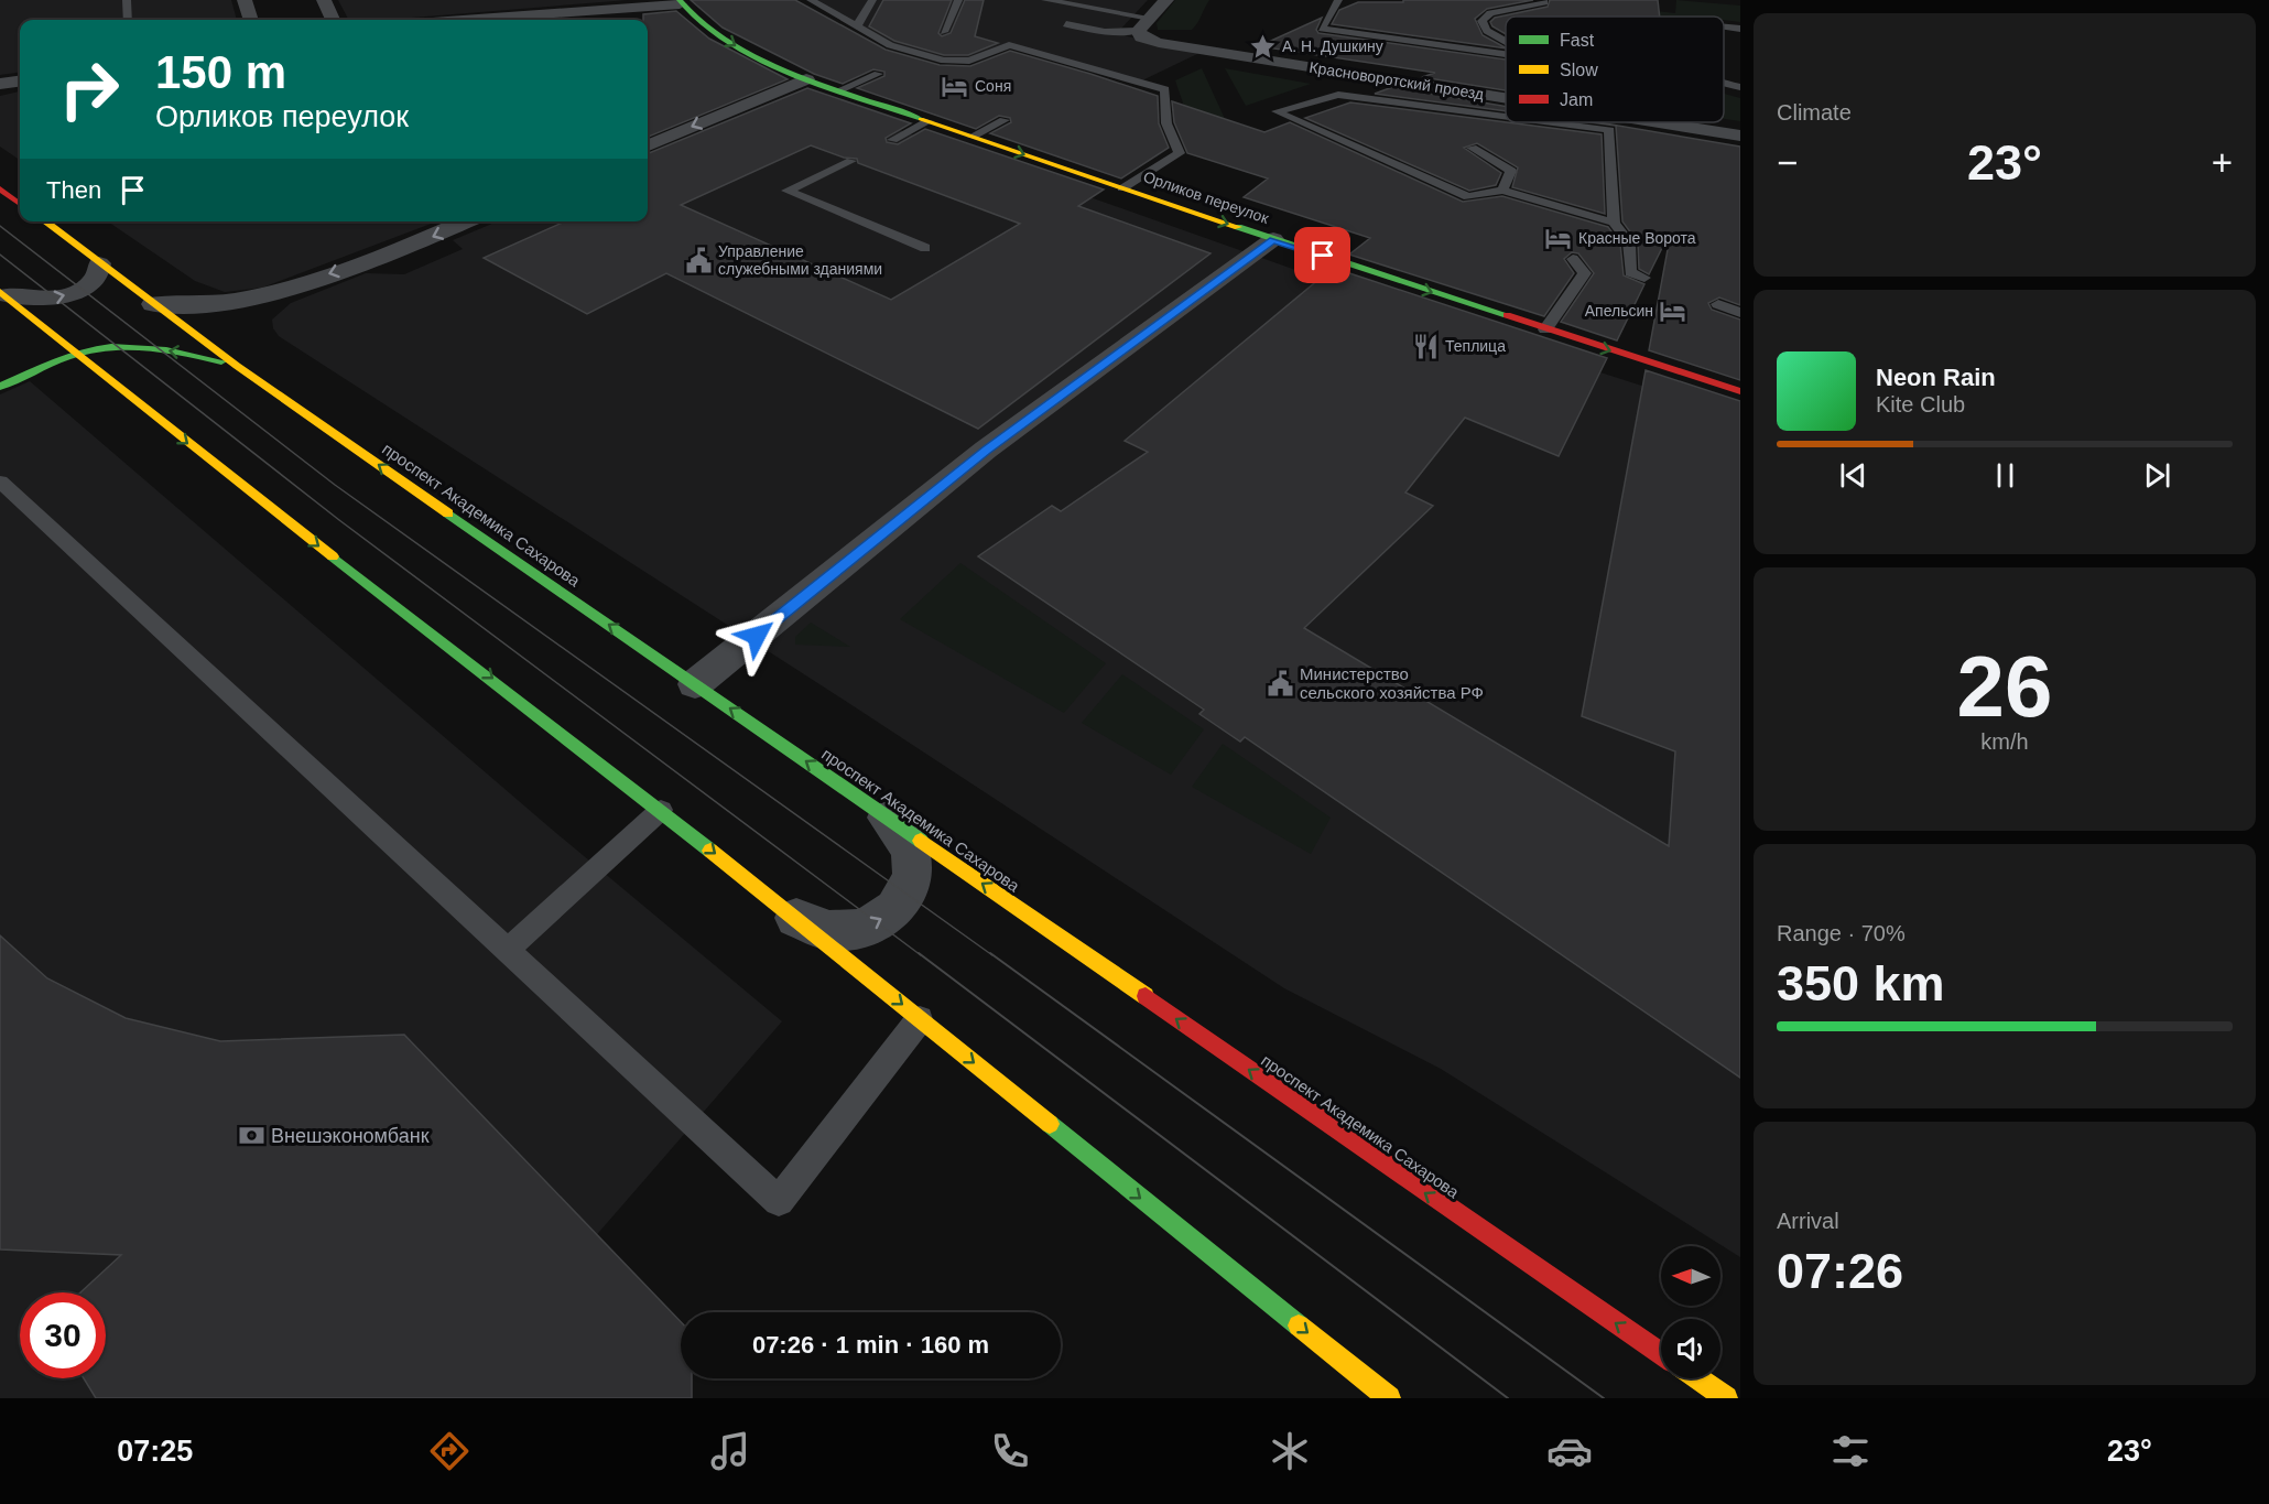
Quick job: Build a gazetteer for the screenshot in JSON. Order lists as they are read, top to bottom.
{
  "streets": {
    "main road": ["Орликов переулок", "проспект Академика Сахарова"],
    "street": ["Красноворотский проезд"]
  },
  "one_way": ["Орликов переулок"],
  "places": {
    "place": ["А. Н. Душкину"],
    "hotel": ["Соня", "Красные Ворота", "Апельсин"],
    "public building": ["Управление служебными зданиями", "Министерство сельского хозяйства РФ"],
    "restaurant": ["Теплица"],
    "bank": ["Внешэкономбанк"]
  },
  "legend": ["Fast", "Slow", "Jam"],
  "north": "left",
  "page": {
    "tile": [
      "Climate",
      ["26", "km/h"],
      ["Range · 70%", "350 km"],
      ["Arrival", "07:26"]
    ],
    "turn": ["150 m", "Орликов переулок"],
    "heat": ["−", "23°", "+"],
    "then": "Then",
    "song": ["Neon Rain", "Kite Club"],
    "limit": "30",
    "trip": "07:26 · 1 min · 160 m",
    "tabs": ["07:25", "23°"]
  }
}
